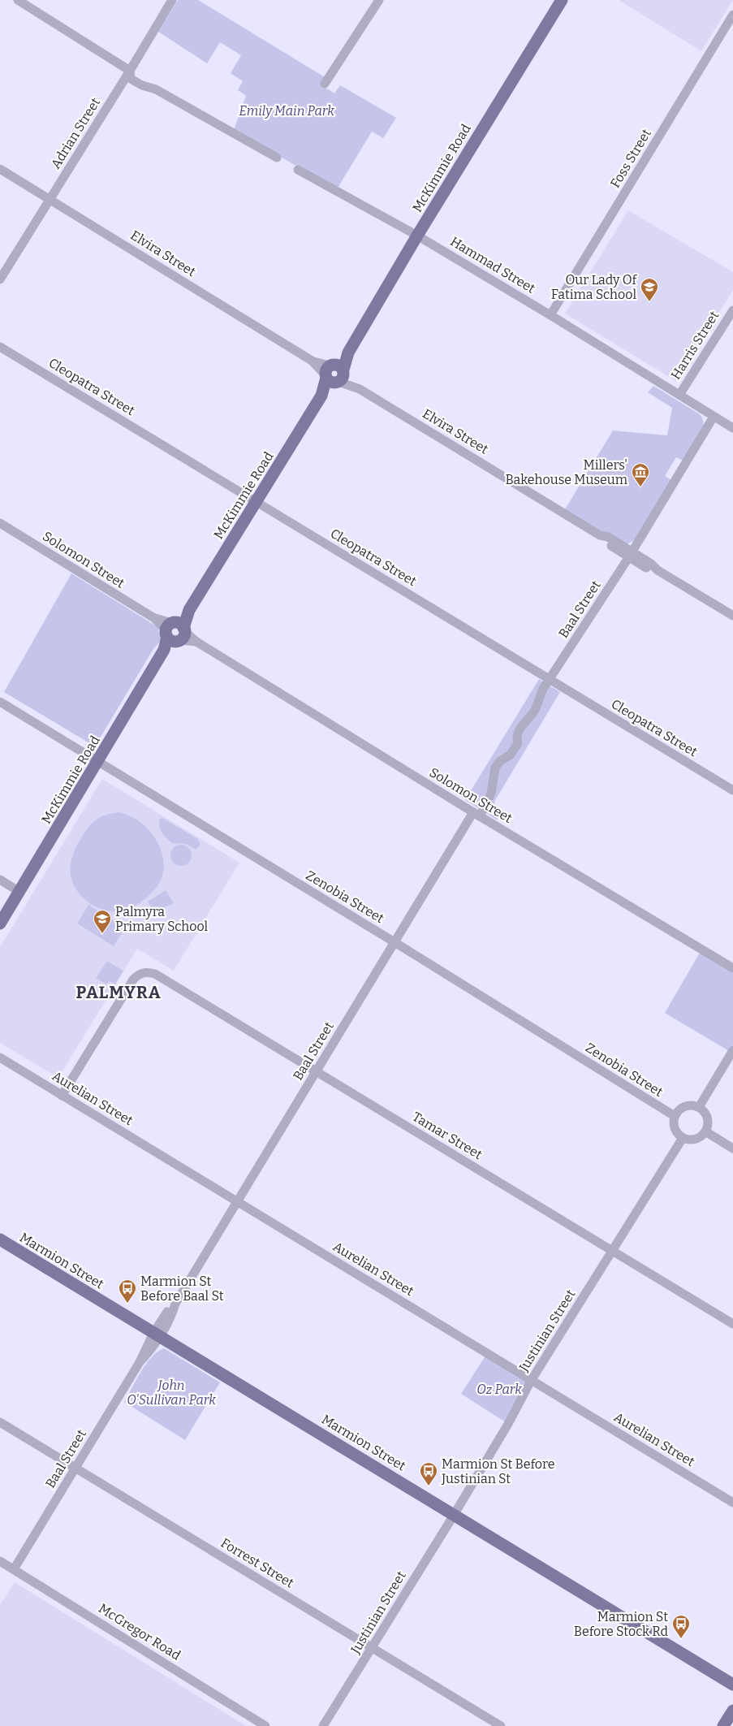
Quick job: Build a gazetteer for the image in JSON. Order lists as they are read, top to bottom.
{
  "streets": {
    "main road": ["McKimmie Road", "Marmion Street"],
    "street": [
      "Adrian Street",
      "Foss Street",
      "Elvira Street",
      "Hammad Street",
      "Harris Street",
      "Cleopatra Street",
      "Solomon Street",
      "Baal Street",
      "Zenobia Street",
      "Aurelian Street",
      "Tamar Street",
      "Justinian Street",
      "Forrest Street",
      "McGregor Road"
    ]
  },
  "crossings": [
    ["Adrian Street", "Elvira Street"],
    ["Foss Street", "Hammad Street"],
    ["McKimmie Road", "Elvira Street"],
    ["McKimmie Road", "Hammad Street"],
    ["McKimmie Road", "Cleopatra Street"],
    ["McKimmie Road", "Solomon Street"],
    ["McKimmie Road", "Zenobia Street"],
    ["Elvira Street", "Baal Street"],
    ["Hammad Street", "Harris Street"],
    ["Hammad Street", "Baal Street"],
    ["Cleopatra Street", "Baal Street"],
    ["Solomon Street", "Baal Street"],
    ["Baal Street", "Zenobia Street"],
    ["Baal Street", "Aurelian Street"],
    ["Baal Street", "Tamar Street"],
    ["Baal Street", "Marmion Street"],
    ["Baal Street", "Forrest Street"],
    ["Baal Street", "McGregor Road"],
    ["Zenobia Street", "Justinian Street"],
    ["Aurelian Street", "Tamar Street"],
    ["Aurelian Street", "Justinian Street"],
    ["Tamar Street", "Justinian Street"],
    ["Marmion Street", "Justinian Street"],
    ["Justinian Street", "Forrest Street"]
  ],
  "districts": ["PALMYRA"],
  "parks": ["Emily Main Park", "John O'Sullivan Park", "Oz Park"],
  "places": {
    "school or university": ["Our Lady Of Fatima School", "Palmyra Primary School"],
    "museum": ["Millers' Bakehouse Museum"],
    "bus stop": ["Marmion St Before Baal St", "Marmion St Before Justinian St", "Marmion St Before Stock Rd"]
  }
}
